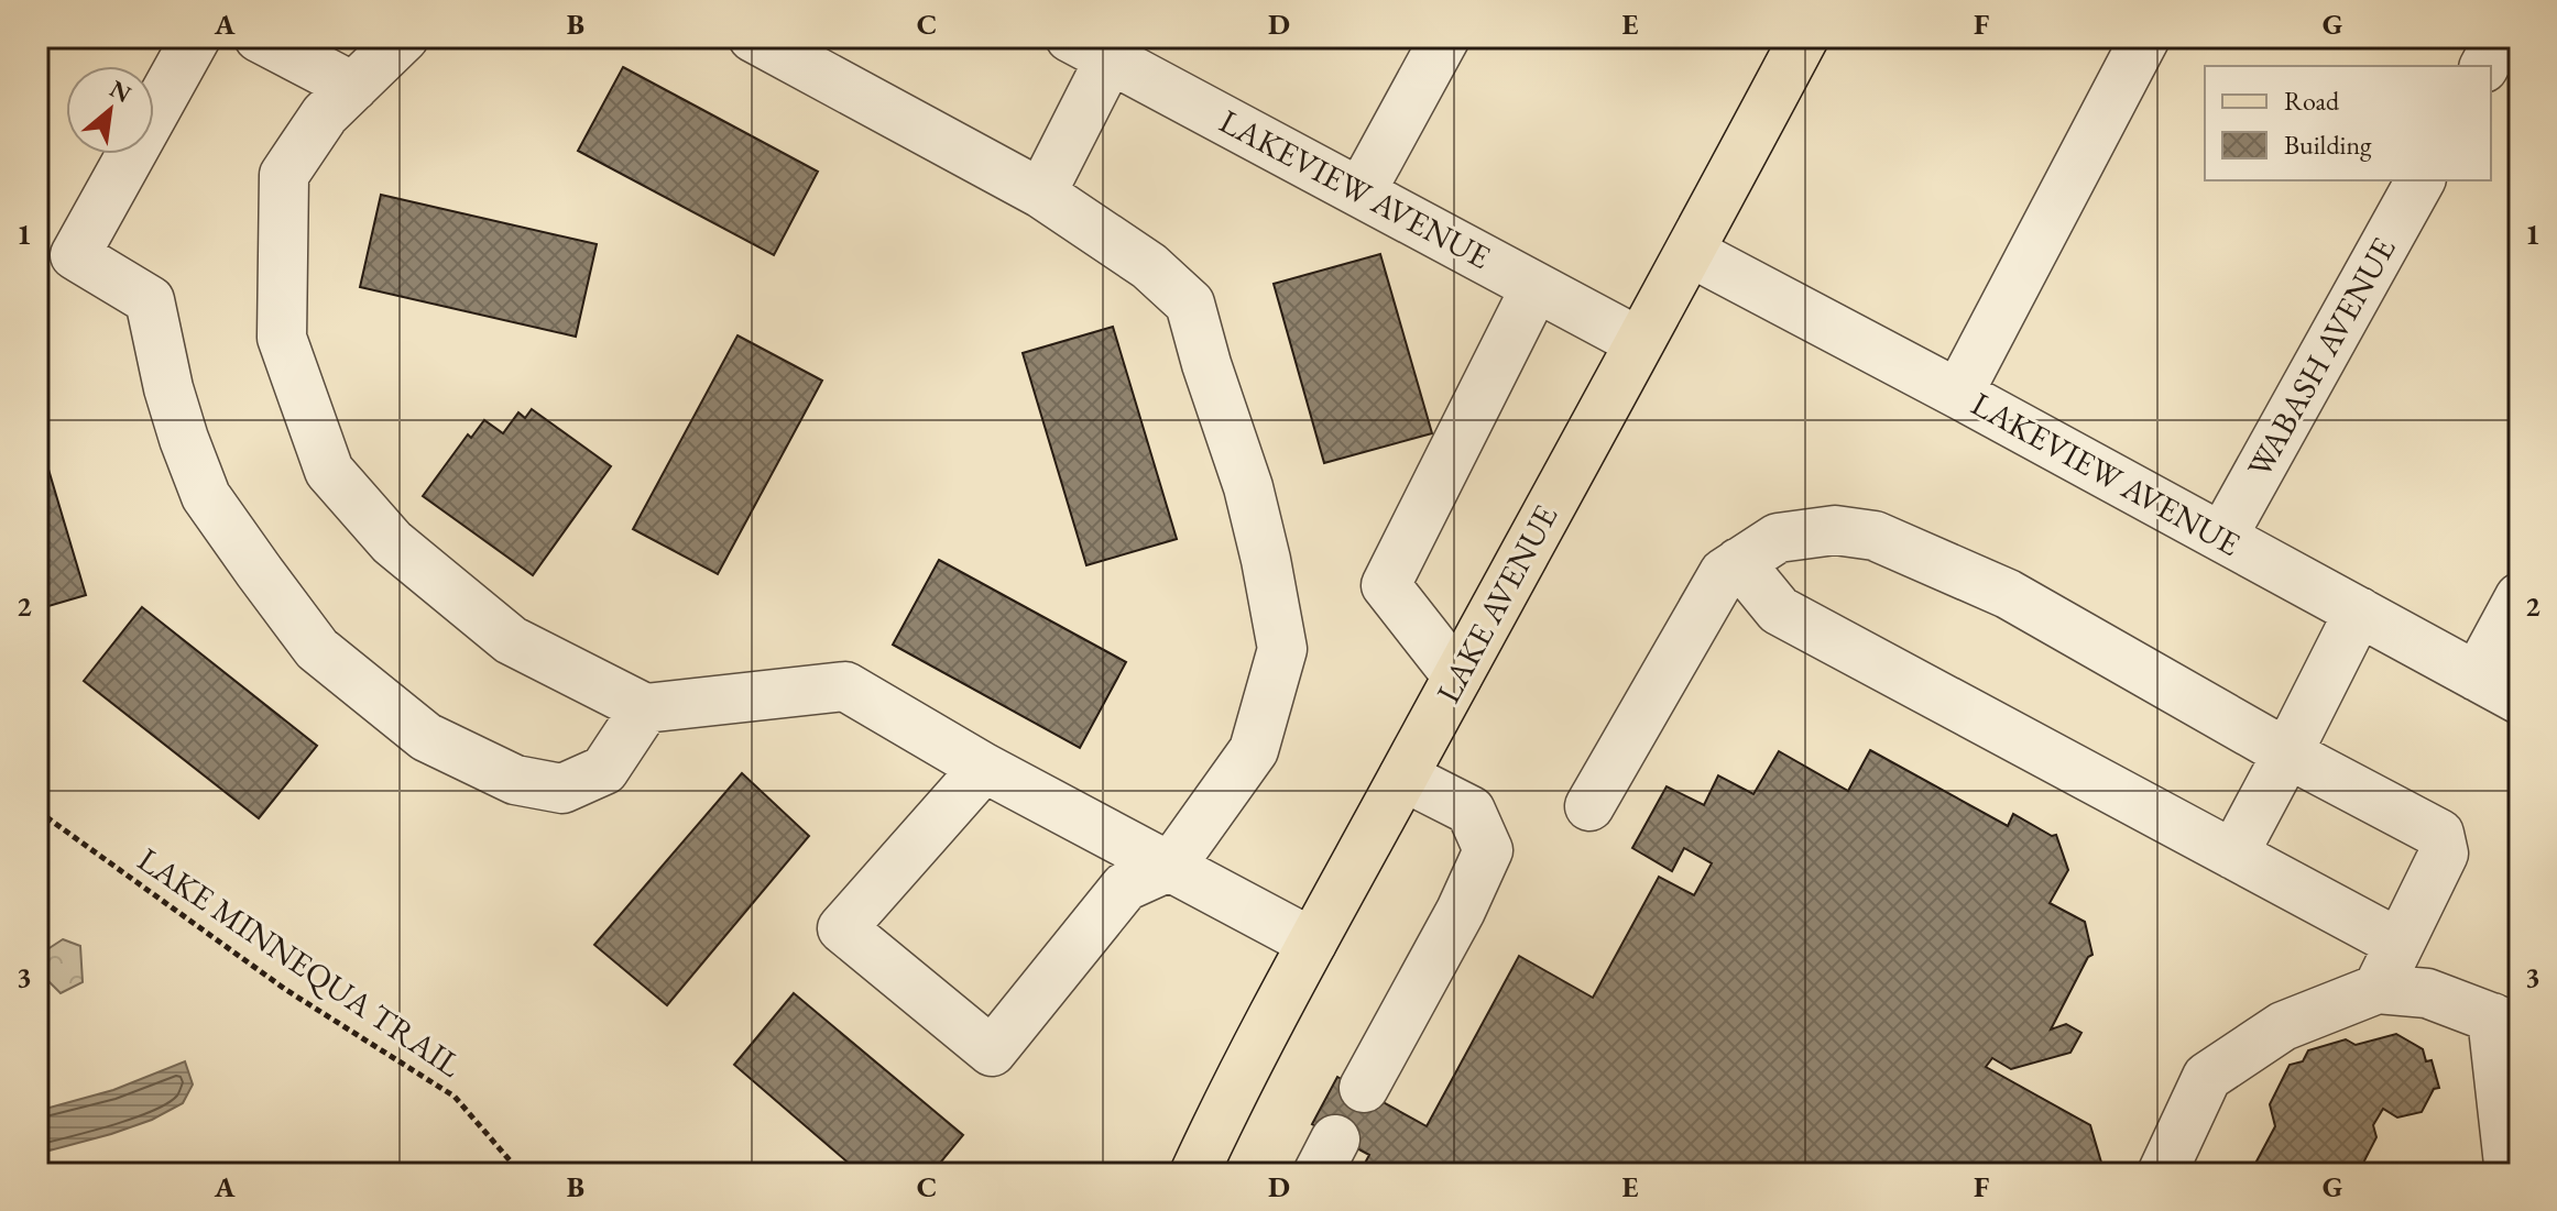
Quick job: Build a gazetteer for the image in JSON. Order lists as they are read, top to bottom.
{
  "streets": {
    "main road": ["LAKE AVENUE"],
    "street": ["LAKEVIEW AVENUE", "WABASH AVENUE"],
    "path": ["LAKE MINNEQUA TRAIL"]
  },
  "crossings": [
    ["LAKEVIEW AVENUE", "WABASH AVENUE"],
    ["LAKEVIEW AVENUE", "LAKE AVENUE"]
  ],
  "legend": ["Road", "Building"],
  "north": "top right",
  "grid": {
    "columns": [
      "A",
      "B",
      "C",
      "D",
      "E",
      "F",
      "G"
    ],
    "rows": ["1", "2", "3"]
  }
}
